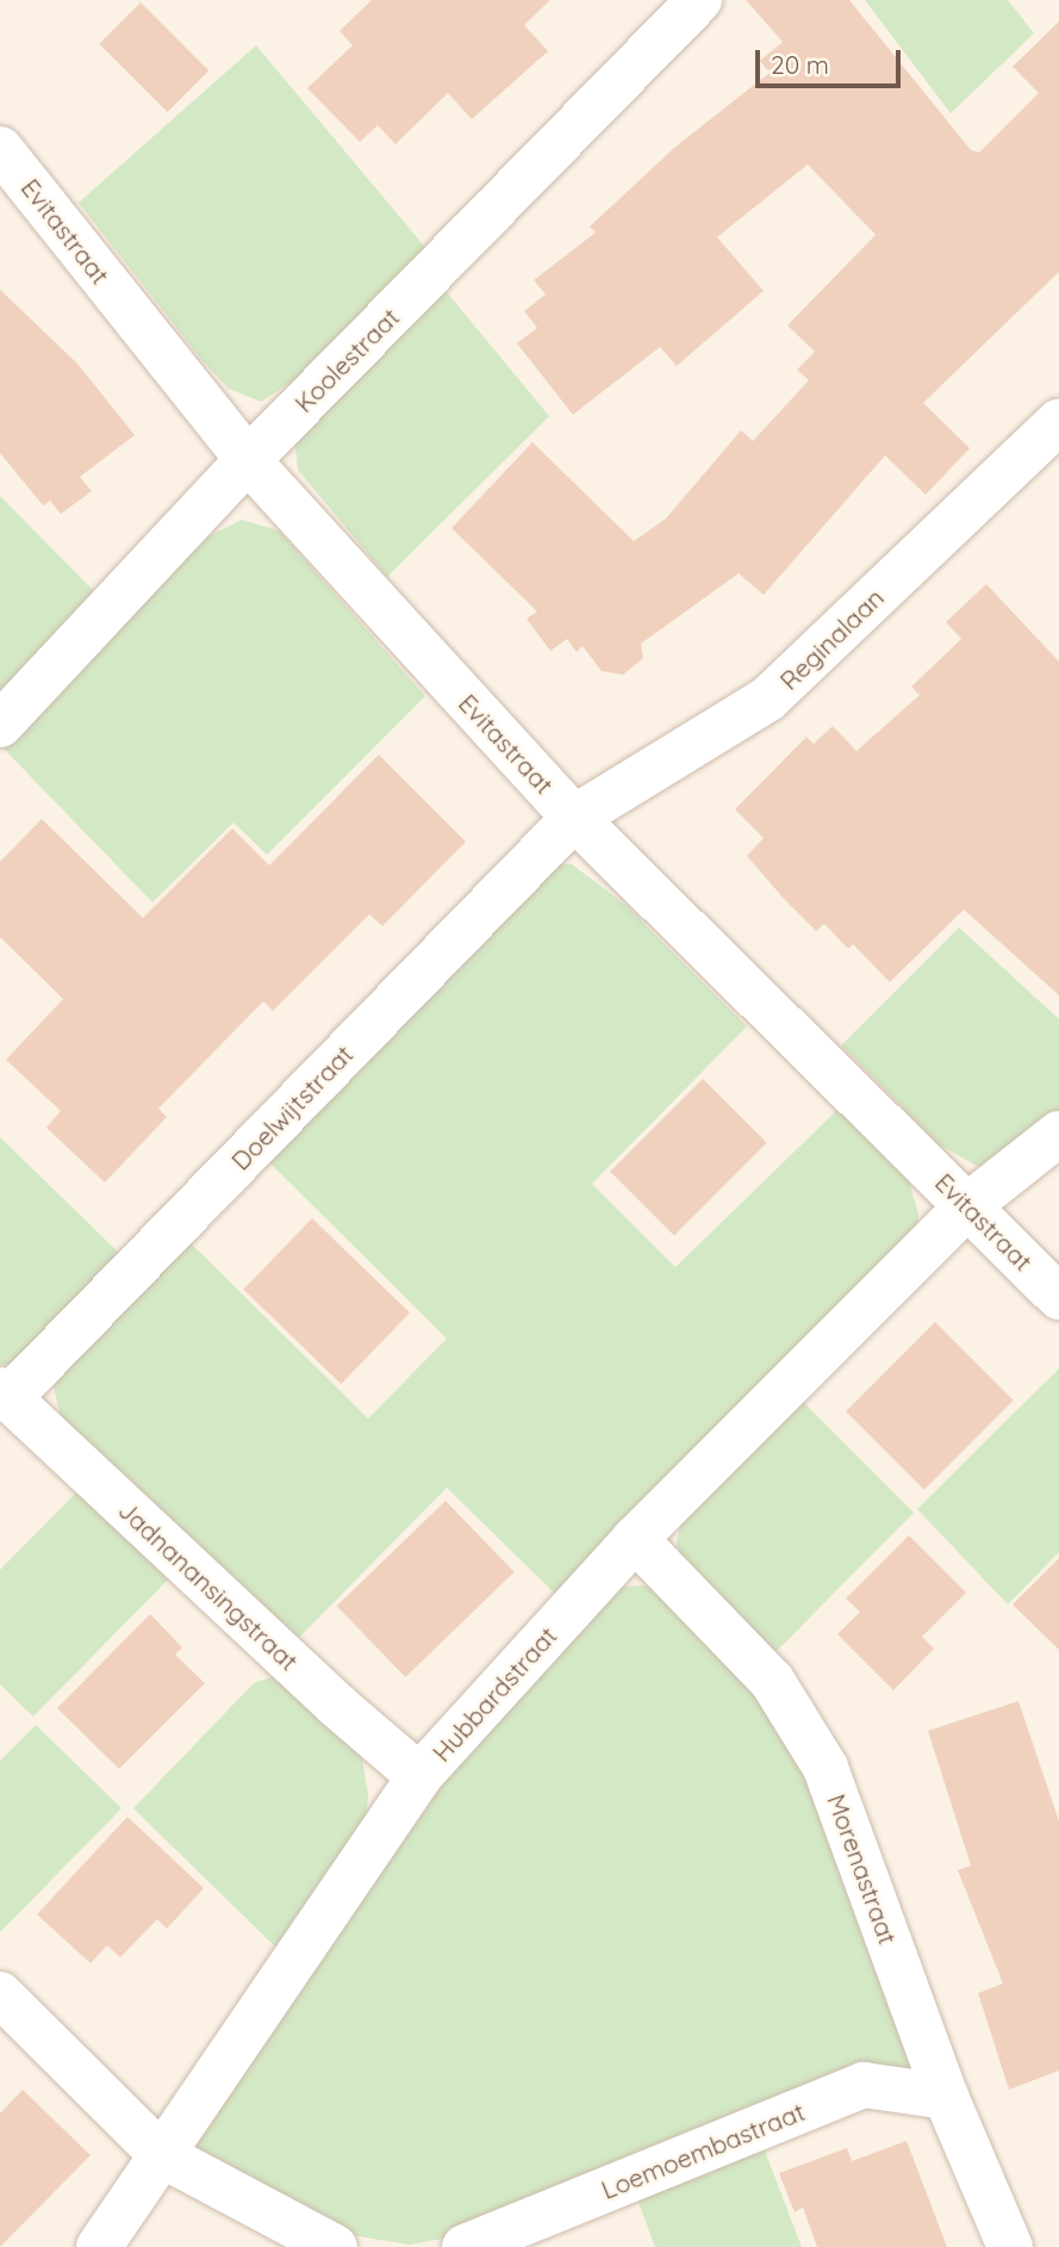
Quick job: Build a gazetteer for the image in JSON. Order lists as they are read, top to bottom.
{
  "streets": {
    "street": [
      "Evitastraat",
      "Koolestraat",
      "Reginalaan",
      "Doelwijtstraat",
      "Jadnanansingstraat",
      "Hubbardstraat",
      "Morenastraat",
      "Loemoembastraat"
    ]
  },
  "crossings": [
    ["Evitastraat", "Koolestraat"],
    ["Evitastraat", "Reginalaan"],
    ["Evitastraat", "Doelwijtstraat"],
    ["Evitastraat", "Hubbardstraat"],
    ["Reginalaan", "Doelwijtstraat"],
    ["Doelwijtstraat", "Jadnanansingstraat"],
    ["Jadnanansingstraat", "Hubbardstraat"],
    ["Hubbardstraat", "Morenastraat"],
    ["Morenastraat", "Loemoembastraat"]
  ],
  "scale_bar": "20 m"
}
